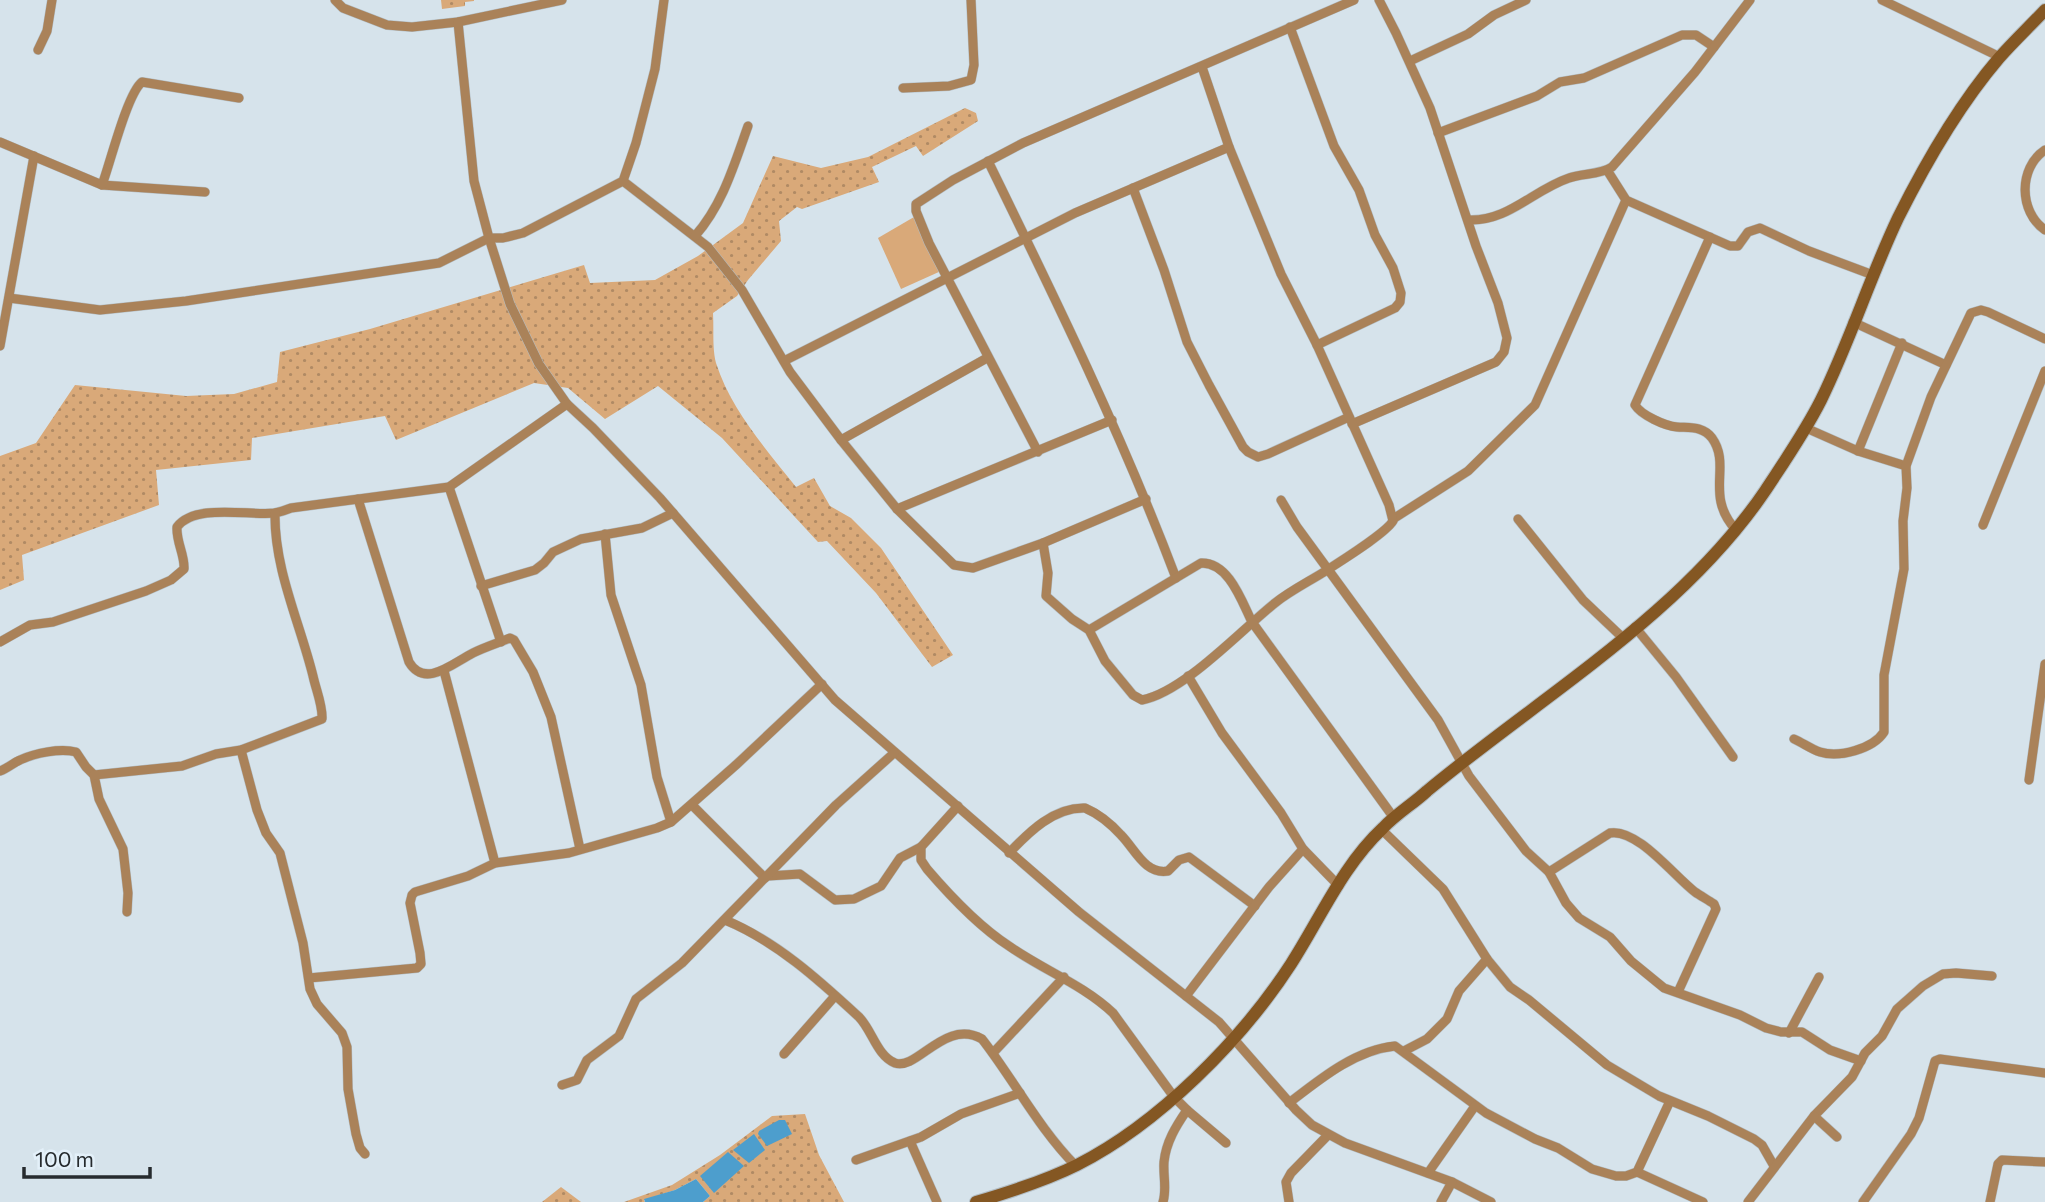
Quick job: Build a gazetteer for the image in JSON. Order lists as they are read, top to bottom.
{
  "scale_bar": "100 m"
}
